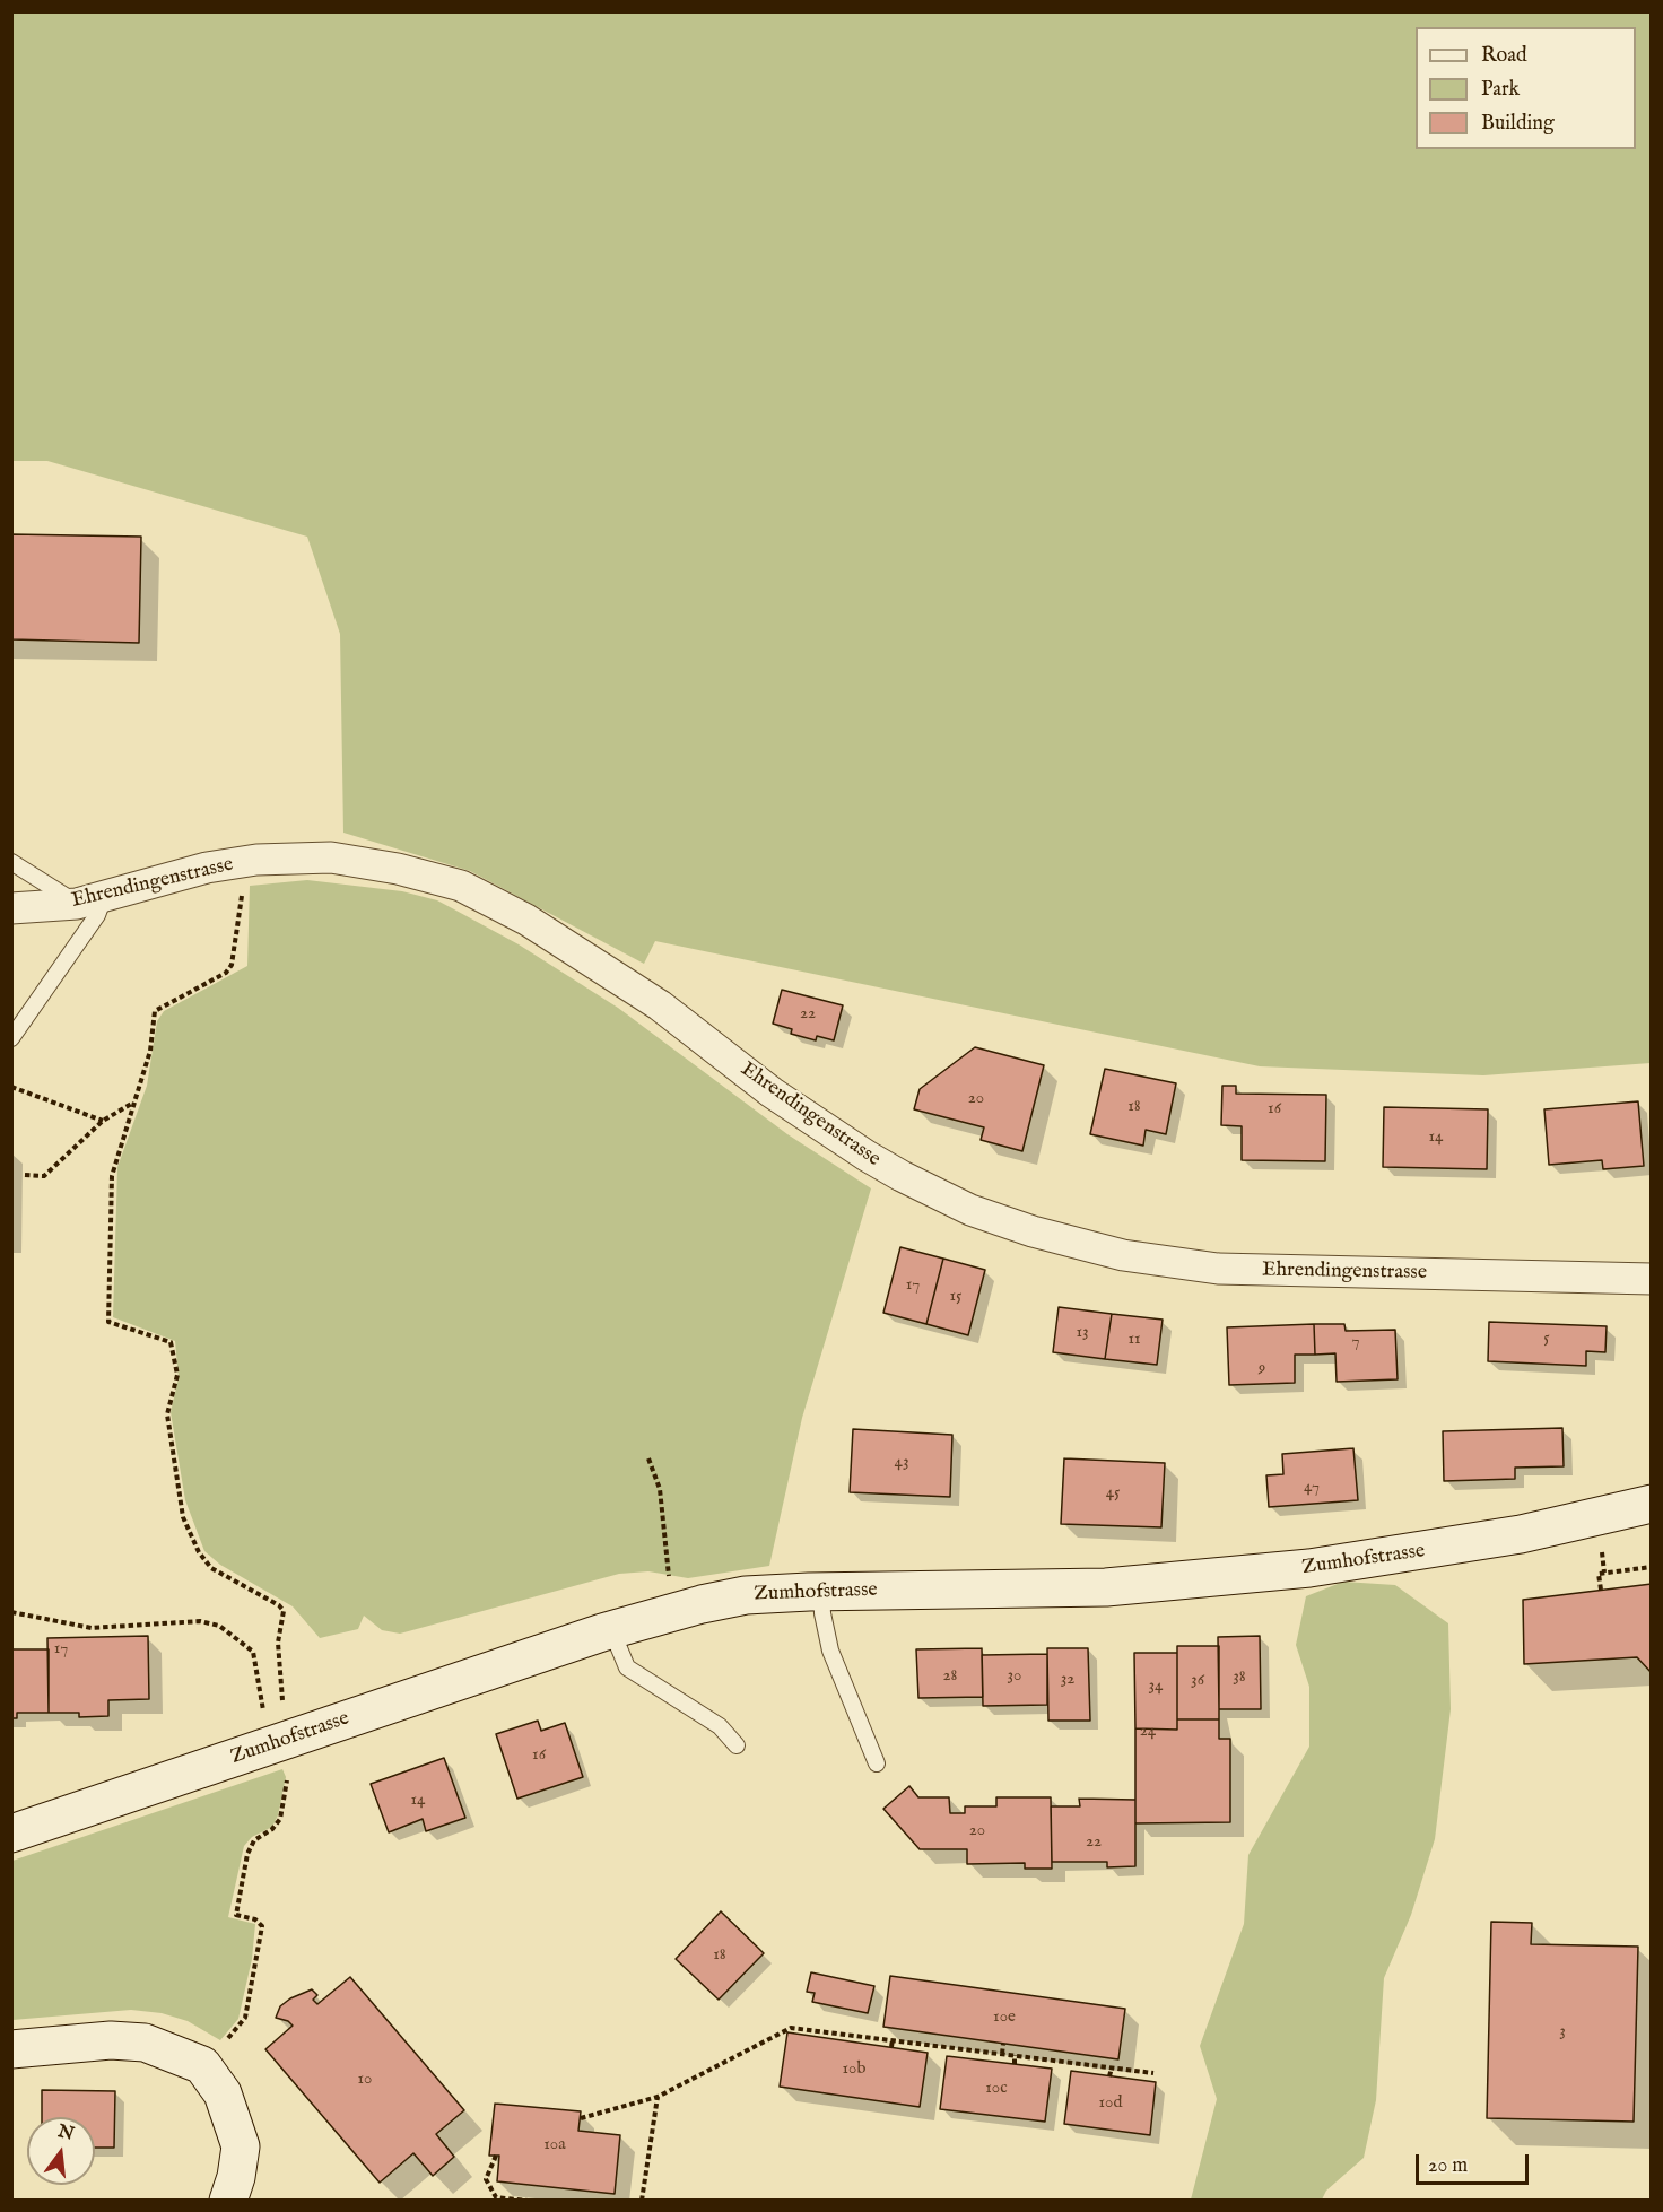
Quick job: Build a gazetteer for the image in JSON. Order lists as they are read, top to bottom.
{
  "streets": {
    "street": ["Ehrendingenstrasse", "Zumhofstrasse"]
  },
  "house_numbers": [
    "22",
    "20",
    "18",
    "16",
    "14",
    "17",
    "15",
    "13",
    "5",
    "11",
    "7",
    "9",
    "43",
    "47",
    "45",
    "17",
    "28",
    "30",
    "38",
    "32",
    "36",
    "34",
    "24",
    "16",
    "14",
    "20",
    "22",
    "18",
    "10e",
    "3",
    "10b",
    "10",
    "10c",
    "10d",
    "10a"
  ],
  "legend": ["Road", "Park", "Building"],
  "scale_bar": "20 m",
  "north": "top"
}
